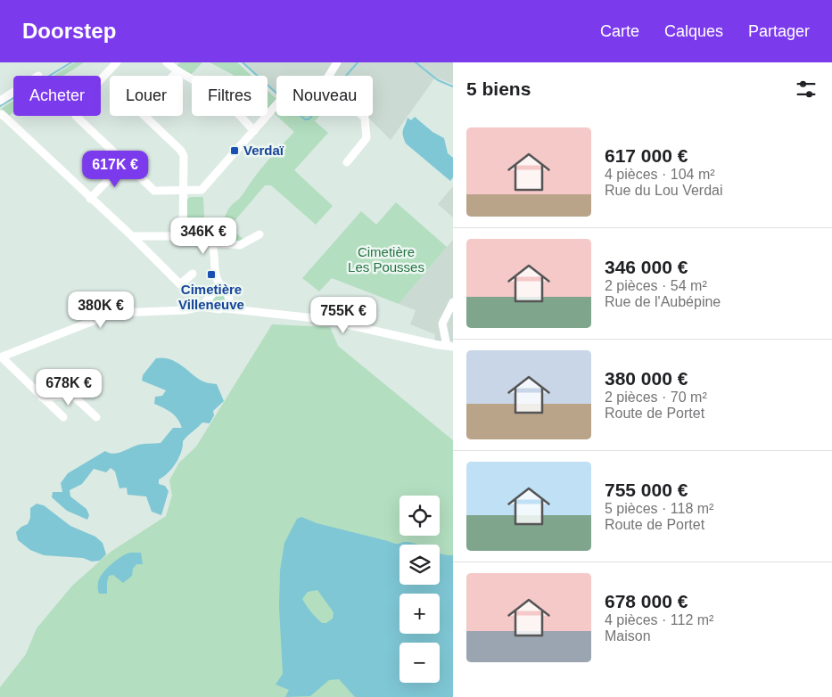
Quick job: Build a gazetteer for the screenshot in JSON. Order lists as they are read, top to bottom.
{
  "parks": ["Cimetière Les Pousses"],
  "places": {
    "transit": ["Verdaï", "Cimetière Villeneuve"]
  },
  "page": {
    "header": "Doorstep",
    "nav": ["Carte", "Calques", "Partager"],
    "heading": "5 biens",
    "chip": [
      "Acheter",
      "Louer",
      "Filtres",
      "Nouveau"
    ],
    "list": [
      {
        "name": "617 000 €",
        "note": "4 pièces · 104 m² · Rue du Lou Verdai"
      },
      {
        "name": "346 000 €",
        "note": "2 pièces · 54 m² · Rue de l'Aubépine"
      },
      {
        "name": "380 000 €",
        "note": "2 pièces · 70 m² · Route de Portet"
      },
      {
        "name": "755 000 €",
        "note": "5 pièces · 118 m² · Route de Portet"
      },
      {
        "name": "678 000 €",
        "note": "4 pièces · 112 m² · Maison"
      }
    ],
    "price": [
      "617K €",
      "346K €",
      "380K €",
      "755K €",
      "678K €"
    ],
    "map_buttons": ["+", "−"]
  }
}
